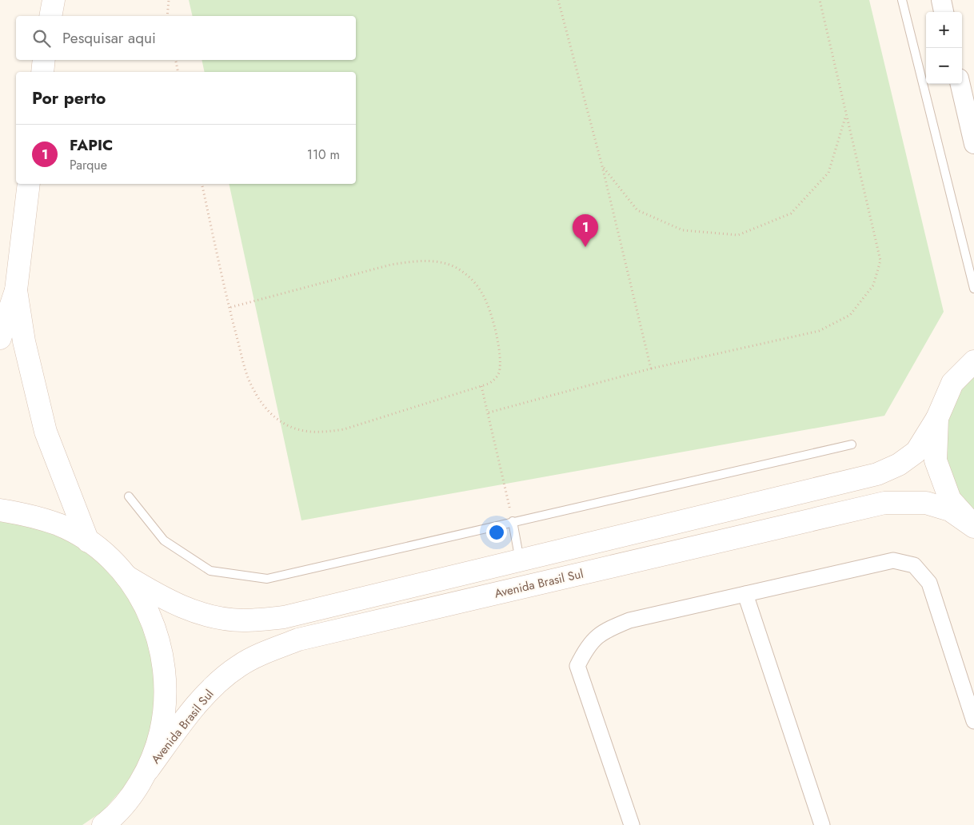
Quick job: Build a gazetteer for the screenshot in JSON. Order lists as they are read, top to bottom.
{
  "streets": {
    "main road": ["Avenida Brasil Sul"]
  },
  "page": {
    "map_buttons": ["+", "−"],
    "search": "Pesquisar aqui",
    "heading": "Por perto",
    "list": [
      {
        "mark": "1",
        "name": "FAPIC",
        "note": "Parque",
        "value": "110 m"
      }
    ],
    "pins": "1"
  }
}
